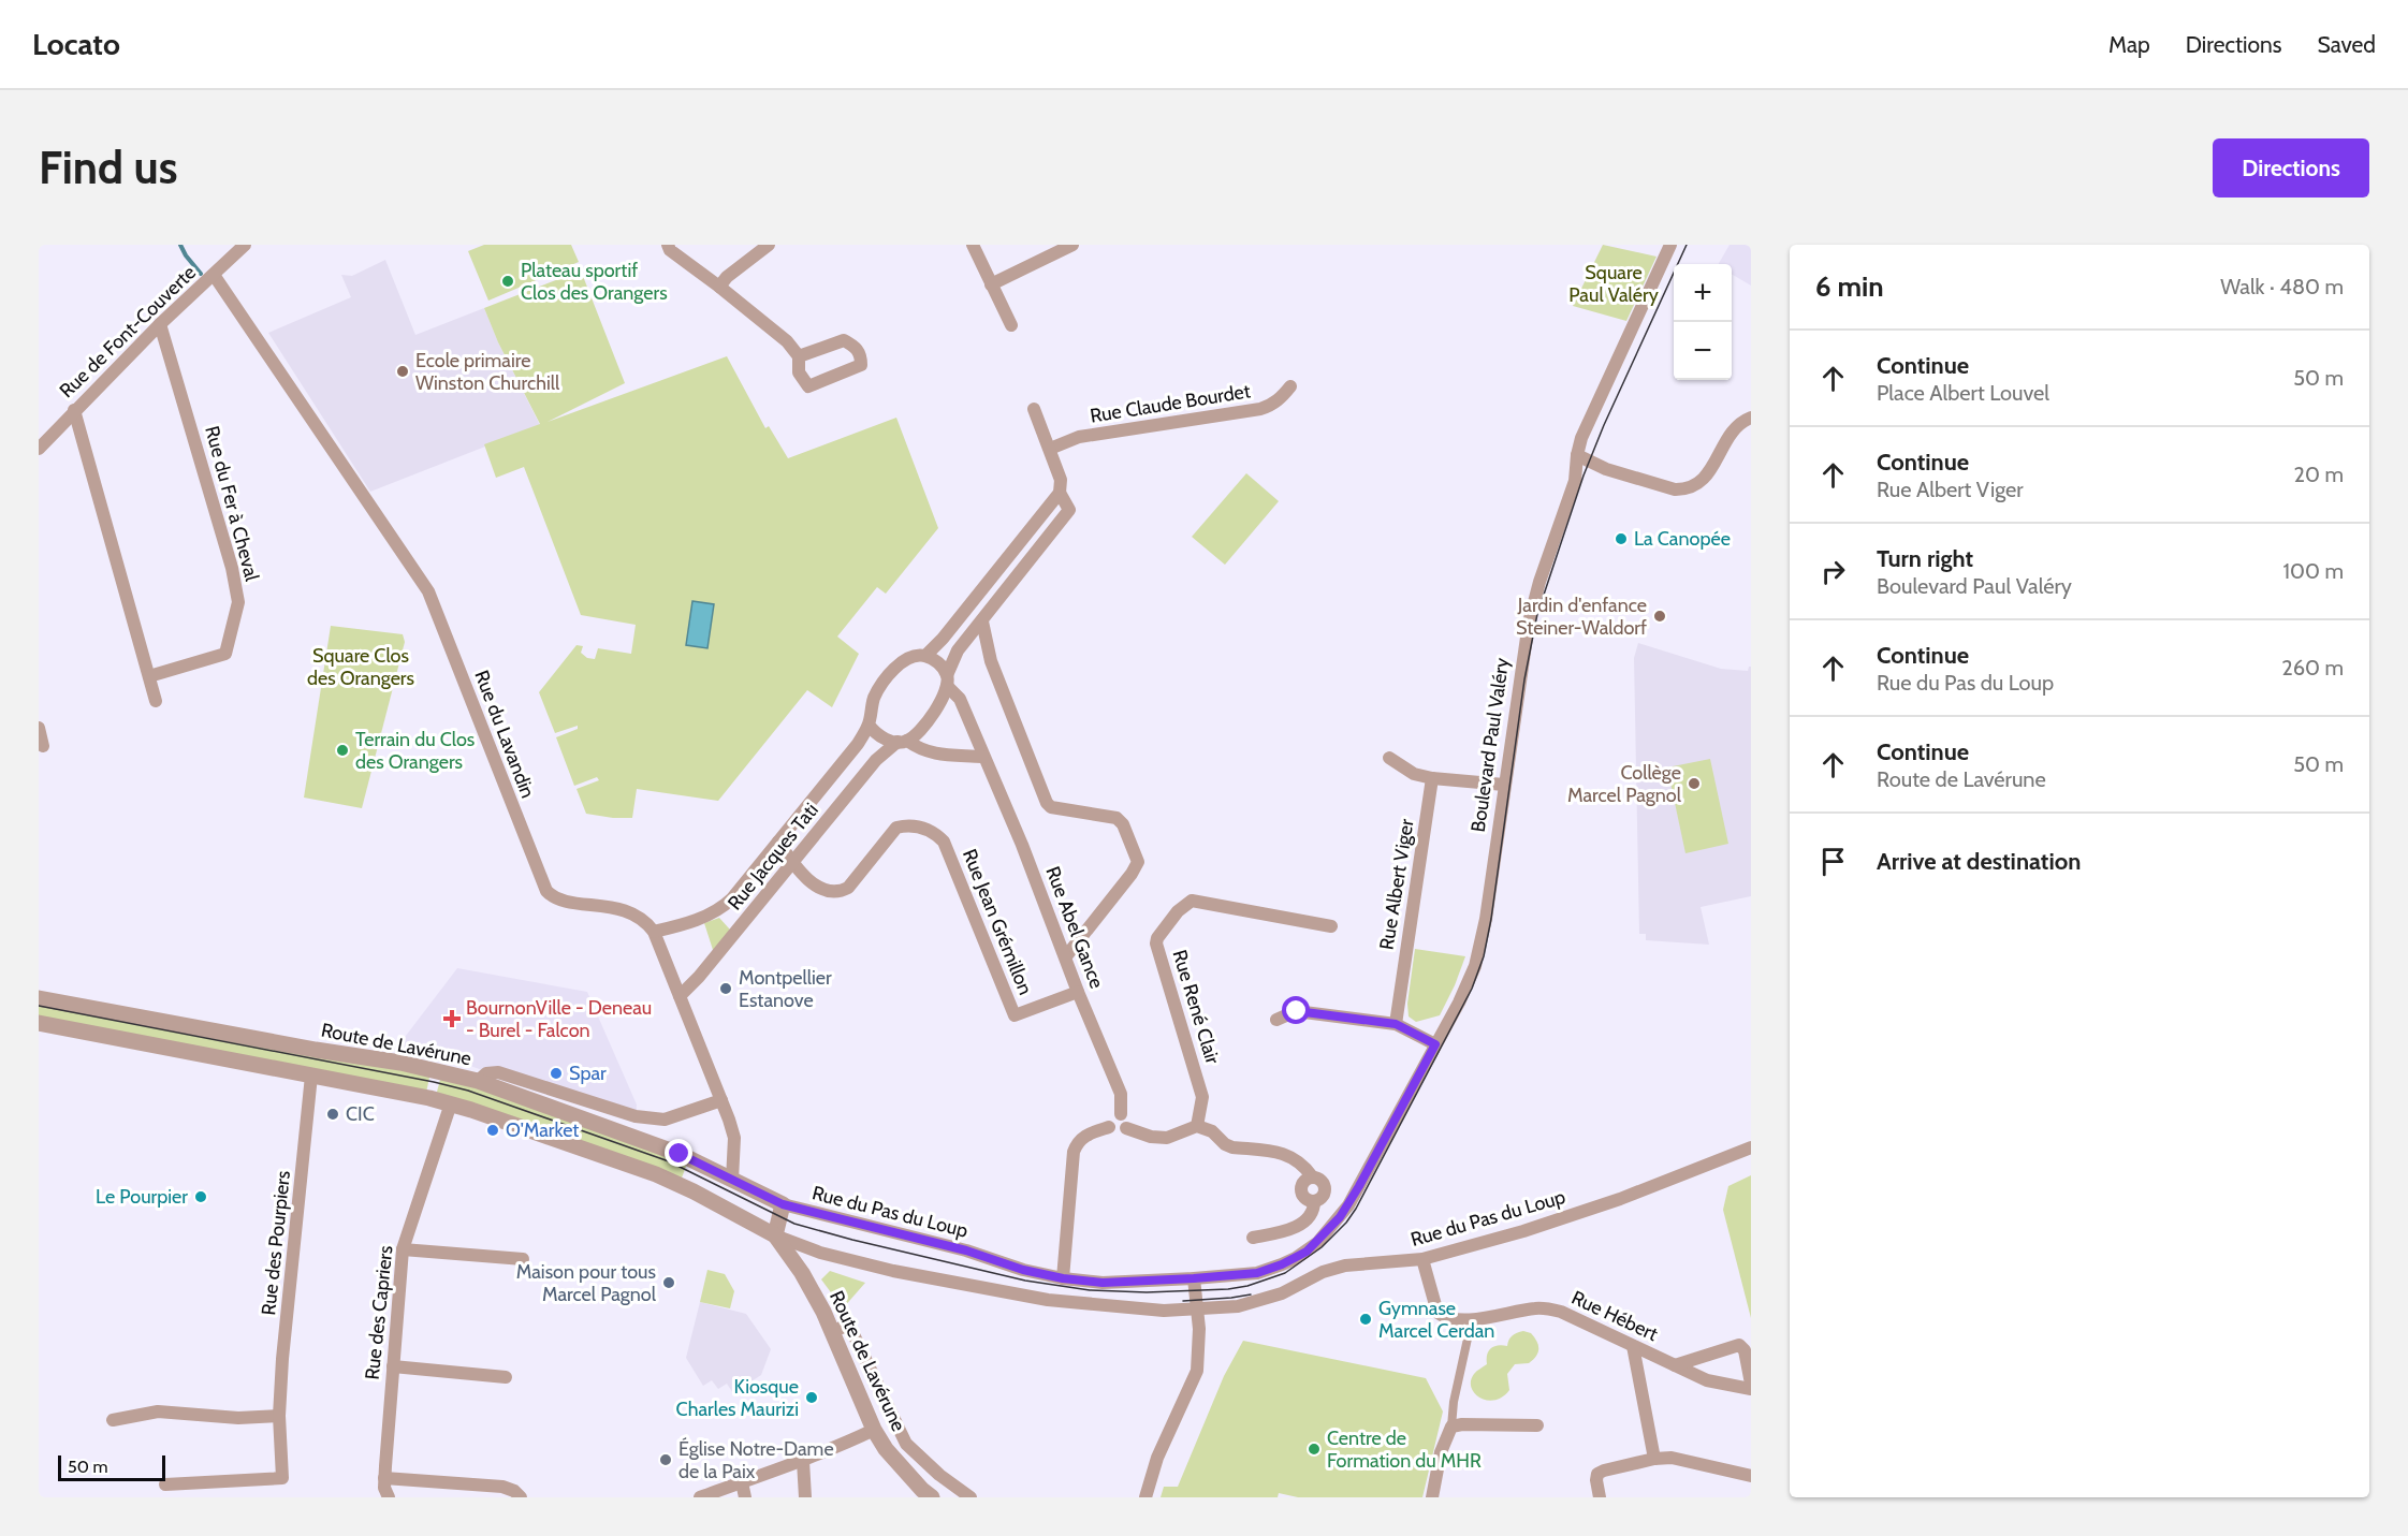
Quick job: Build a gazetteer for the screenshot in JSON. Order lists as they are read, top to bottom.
{
  "streets": {
    "street": [
      "Rue de Font-Couverte",
      "Rue Claude Bourdet",
      "Rue du Fer à Cheval",
      "Rue du Lavandin",
      "Boulevard Paul Valéry",
      "Rue Jacques Tati",
      "Rue Albert Viger",
      "Rue Jean Grémillon",
      "Rue Abel Gance",
      "Rue René Clair",
      "Route de Lavérune",
      "Rue du Pas du Loup",
      "Rue des Pourpiers",
      "Rue des Capriers",
      "Rue Hébert"
    ]
  },
  "crossings": [
    ["Rue de Font-Couverte", "Rue du Fer à Cheval"],
    ["Rue de Font-Couverte", "Rue du Lavandin"],
    ["Rue du Lavandin", "Rue Jacques Tati"],
    ["Rue du Lavandin", "Route de Lavérune"],
    ["Boulevard Paul Valéry", "Rue du Pas du Loup"],
    ["Rue Jacques Tati", "Rue Jean Grémillon"],
    ["Rue Jacques Tati", "Rue Abel Gance"],
    ["Rue Jean Grémillon", "Rue Abel Gance"],
    ["Route de Lavérune", "Rue du Pas du Loup"],
    ["Route de Lavérune", "Rue des Pourpiers"],
    ["Route de Lavérune", "Rue des Capriers"],
    ["Rue du Pas du Loup", "Rue Hébert"]
  ],
  "parks": ["Square Paul Valéry", "Square Clos des Orangers"],
  "places": {
    "other": [
      "Plateau sportif Clos des Orangers",
      "Ecole primaire Winston Churchill",
      "La Canopée",
      "Jardin d'enfance Steiner-Waldorf",
      "Terrain du Clos des Orangers",
      "Collège Marcel Pagnol",
      "Montpellier Estanove",
      "Spar",
      "CIC",
      "O'Market",
      "Le Pourpier",
      "Maison pour tous Marcel Pagnol",
      "Gymnase Marcel Cerdan",
      "Kiosque Charles Maurizi",
      "Centre de Formation du MHR",
      "Église Notre-Dame de la Paix"
    ],
    "health": ["BournonVille - Deneau - Burel - Falcon"]
  },
  "scale_bar": "50 m",
  "page": {
    "header": "Locato",
    "nav": ["Map", "Directions", "Saved"],
    "buttons": "Directions",
    "title": "Find us",
    "heading": ["6 min", "Walk · 480 m"],
    "map_buttons": ["+", "−"],
    "list": [
      ["Continue", "Place Albert Louvel", "50 m"],
      ["Continue", "Rue Albert Viger", "20 m"],
      ["Turn right", "Boulevard Paul Valéry", "100 m"],
      ["Continue", "Rue du Pas du Loup", "260 m"],
      ["Continue", "Route de Lavérune", "50 m"],
      "Arrive at destination"
    ],
    "scale": "50 m"
  }
}
